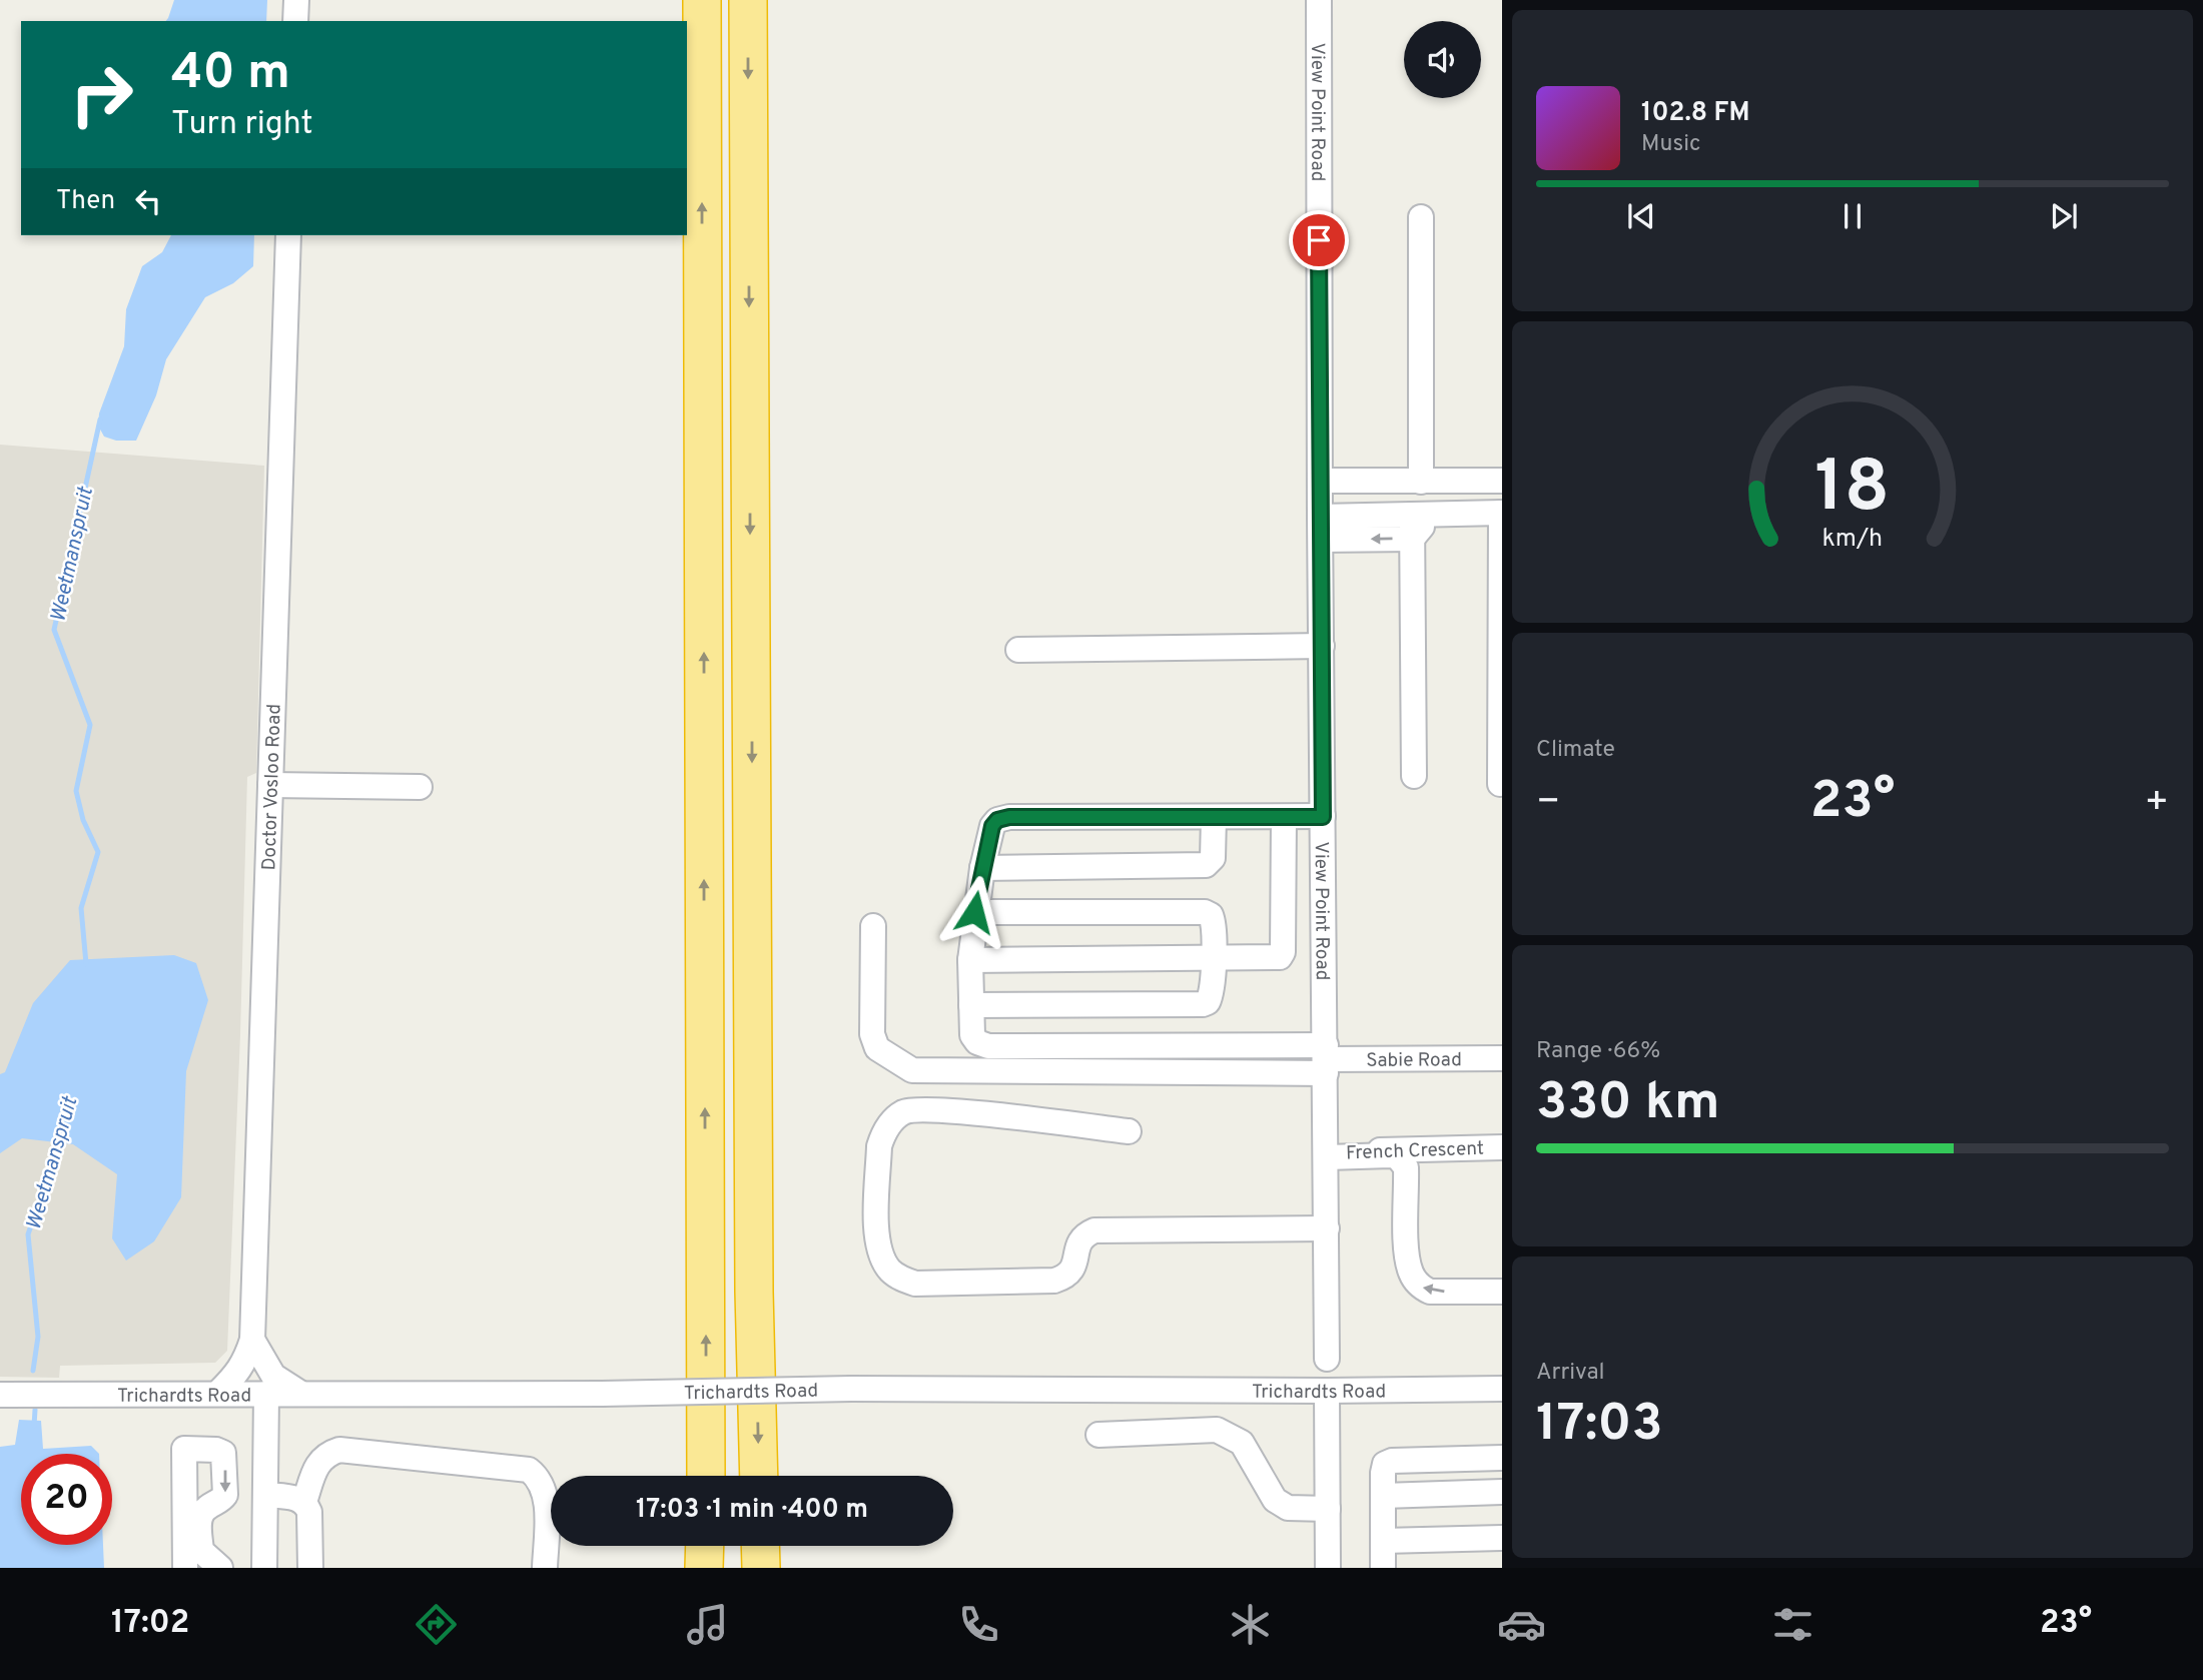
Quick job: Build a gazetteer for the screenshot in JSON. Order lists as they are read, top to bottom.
{
  "streets": {
    "street": [
      "View Point Road",
      "Doctor Vosloo Road",
      "Sabie Road",
      "French Crescent",
      "Trichardts Road"
    ]
  },
  "crossings": [
    ["View Point Road", "Sabie Road"],
    ["View Point Road", "French Crescent"],
    ["Doctor Vosloo Road", "Trichardts Road"]
  ],
  "water": ["Weetmanspruit"],
  "page": {
    "turn": ["40 m", "Turn right"],
    "song": ["102.8 FM", "Music"],
    "then": "Then",
    "tile": [
      "Climate",
      ["Range · 66%", "330 km"],
      ["Arrival", "17:03"]
    ],
    "heat": ["−", "23°", "+"],
    "limit": "20",
    "trip": "17:03 · 1 min · 400 m",
    "tabs": ["17:02", "23°"],
    "gauge": ["18", "km/h"]
  }
}
